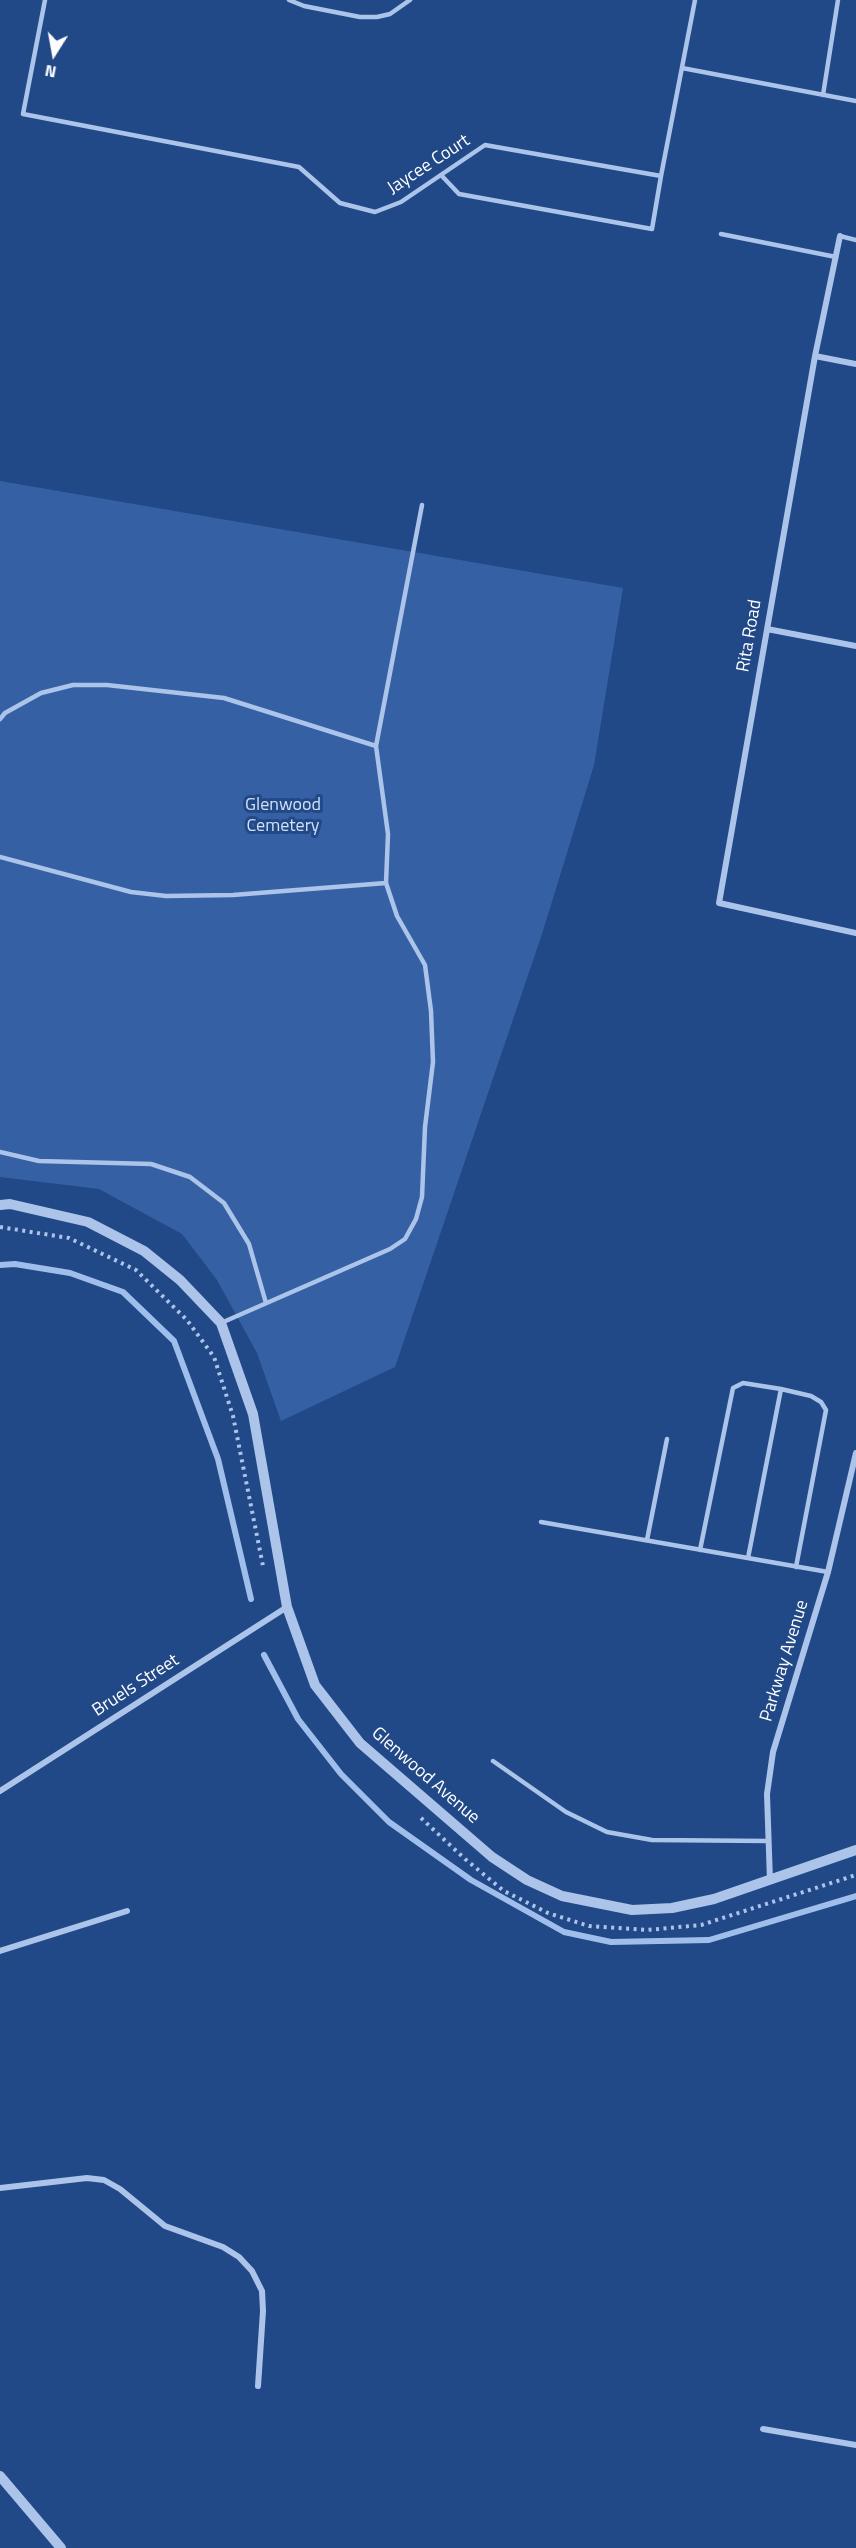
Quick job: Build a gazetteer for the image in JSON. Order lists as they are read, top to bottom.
{
  "streets": {
    "street": [
      "Rita Road",
      "Parkway Avenue",
      "Bruels Street",
      "Glenwood Avenue"
    ],
    "lane": ["Jaycee Court"]
  },
  "crossings": [
    ["Parkway Avenue", "Glenwood Avenue"],
    ["Bruels Street", "Glenwood Avenue"]
  ],
  "parks": ["Glenwood Cemetery"],
  "north": "bottom"
}
